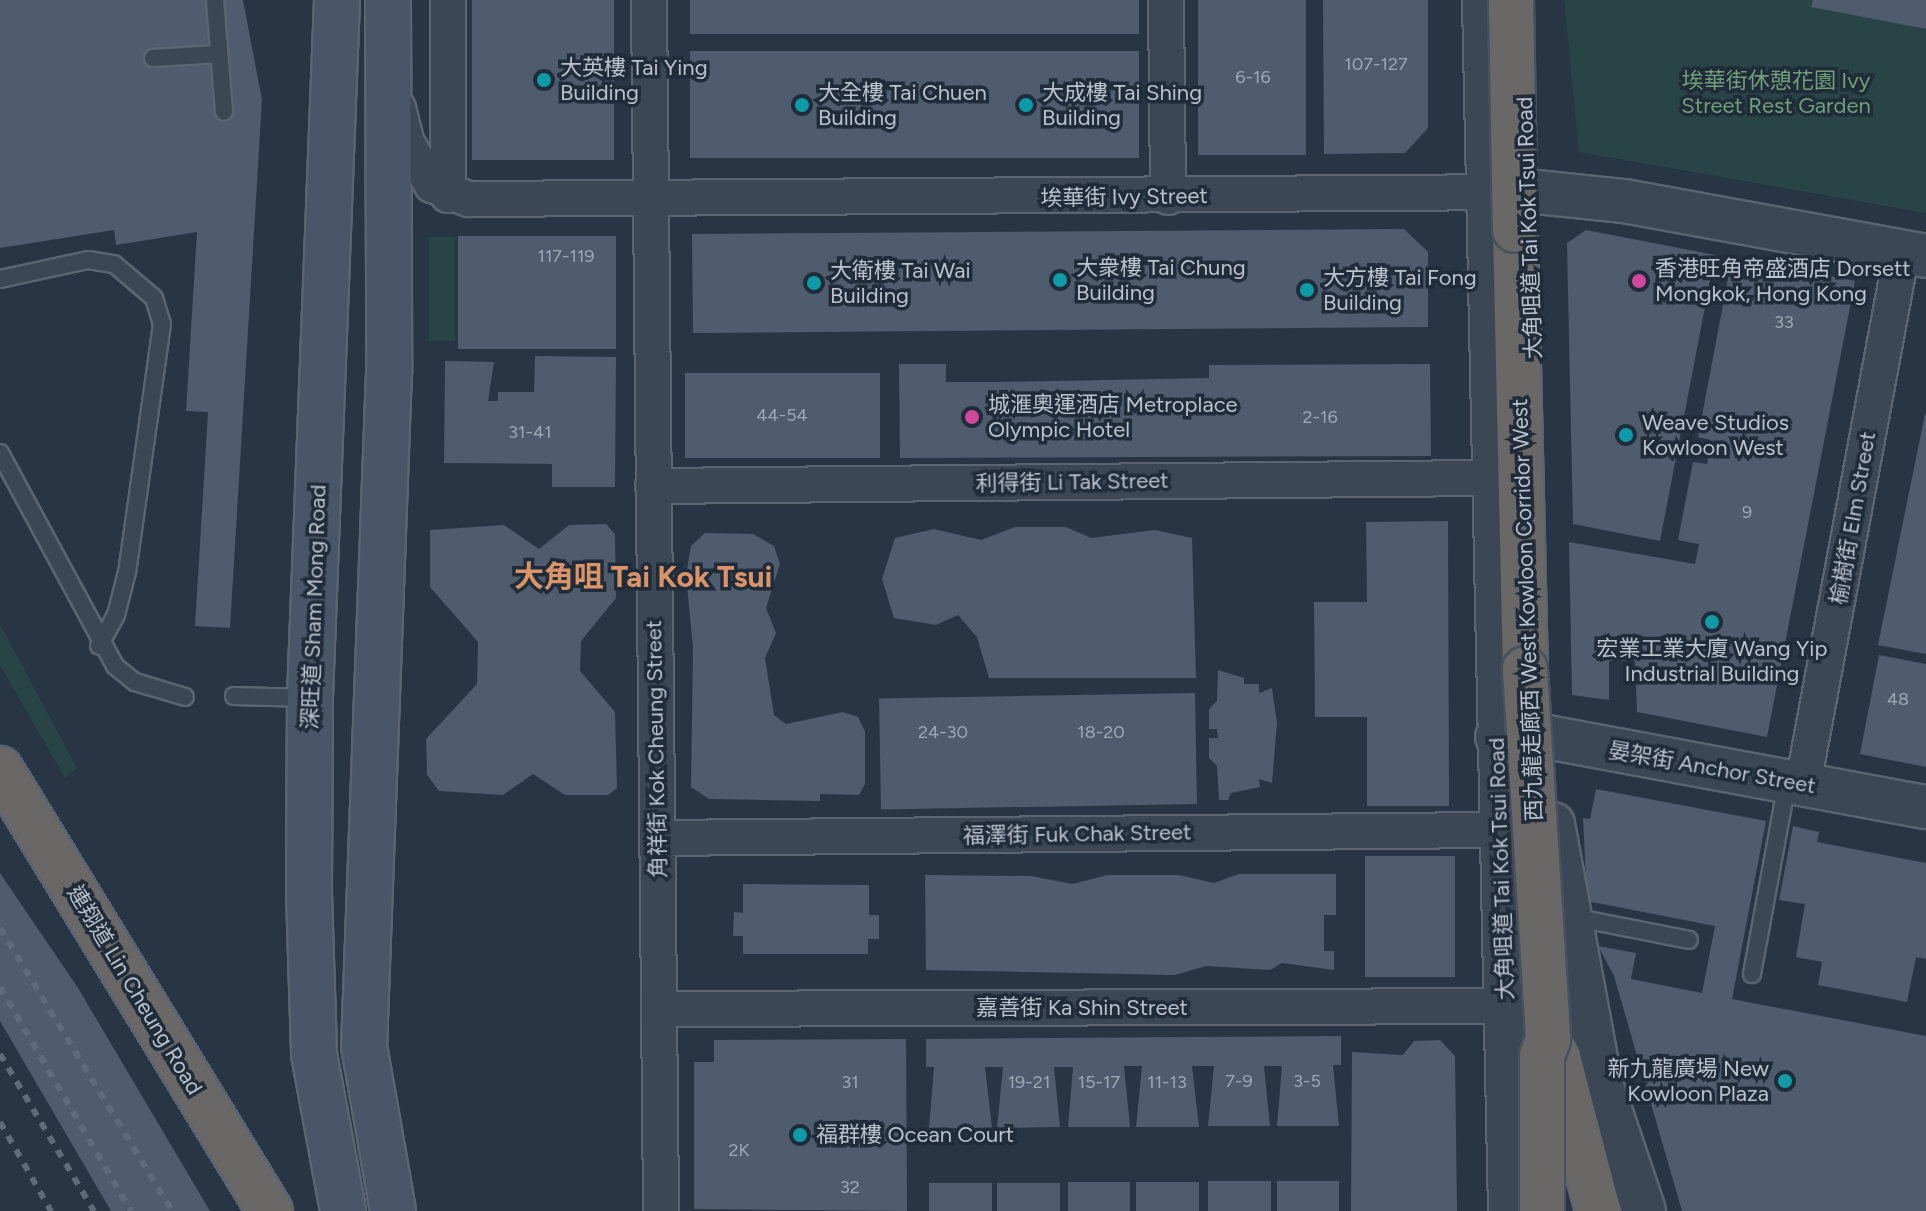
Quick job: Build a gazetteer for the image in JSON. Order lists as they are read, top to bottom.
{
  "streets": {
    "highway": ["西九龍走廊西 West Kowloon Corridor West", "連翔道 Lin Cheung Road"],
    "main road": ["深旺道 Sham Mong Road"],
    "street": [
      "埃華街 Ivy Street",
      "大角咀道 Tai Kok Tsui Road",
      "利得街 Li Tak Street",
      "榆樹街 Elm Street",
      "角祥街 Kok Cheung Street",
      "晏架街 Anchor Street",
      "福澤街 Fuk Chak Street",
      "嘉善街 Ka Shin Street"
    ]
  },
  "crossings": [
    ["埃華街 Ivy Street", "大角咀道 Tai Kok Tsui Road"],
    ["埃華街 Ivy Street", "榆樹街 Elm Street"],
    ["埃華街 Ivy Street", "角祥街 Kok Cheung Street"],
    ["大角咀道 Tai Kok Tsui Road", "利得街 Li Tak Street"],
    ["大角咀道 Tai Kok Tsui Road", "晏架街 Anchor Street"],
    ["大角咀道 Tai Kok Tsui Road", "福澤街 Fuk Chak Street"],
    ["大角咀道 Tai Kok Tsui Road", "嘉善街 Ka Shin Street"],
    ["利得街 Li Tak Street", "角祥街 Kok Cheung Street"],
    ["榆樹街 Elm Street", "晏架街 Anchor Street"],
    ["角祥街 Kok Cheung Street", "福澤街 Fuk Chak Street"],
    ["角祥街 Kok Cheung Street", "嘉善街 Ka Shin Street"]
  ],
  "districts": ["大角咀 Tai Kok Tsui"],
  "parks": ["埃華街休憩花園 Ivy Street Rest Garden"],
  "places": [
    "大英樓 Tai Ying Building",
    "大全樓 Tai Chuen Building",
    "大成樓 Tai Shing Building",
    "大衆樓 Tai Chung Building",
    "香港旺角帝盛酒店 Dorsett Mongkok, Hong Kong",
    "大衛樓 Tai Wai Building",
    "大方樓 Tai Fong Building",
    "城滙奧運酒店 Metroplace Olympic Hotel",
    "Weave Studios Kowloon West",
    "宏業工業大廈 Wang Yip Industrial Building",
    "新九龍廣場 New Kowloon Plaza",
    "福群樓 Ocean Court"
  ],
  "house_numbers": [
    "107-127",
    "6-16",
    "117-119",
    "33",
    "44-54",
    "2-16",
    "31-41",
    "9",
    "48",
    "24-30",
    "18-20",
    "7-9",
    "3-5",
    "31",
    "19-21",
    "15-17",
    "11-13",
    "2K",
    "32"
  ]
}
